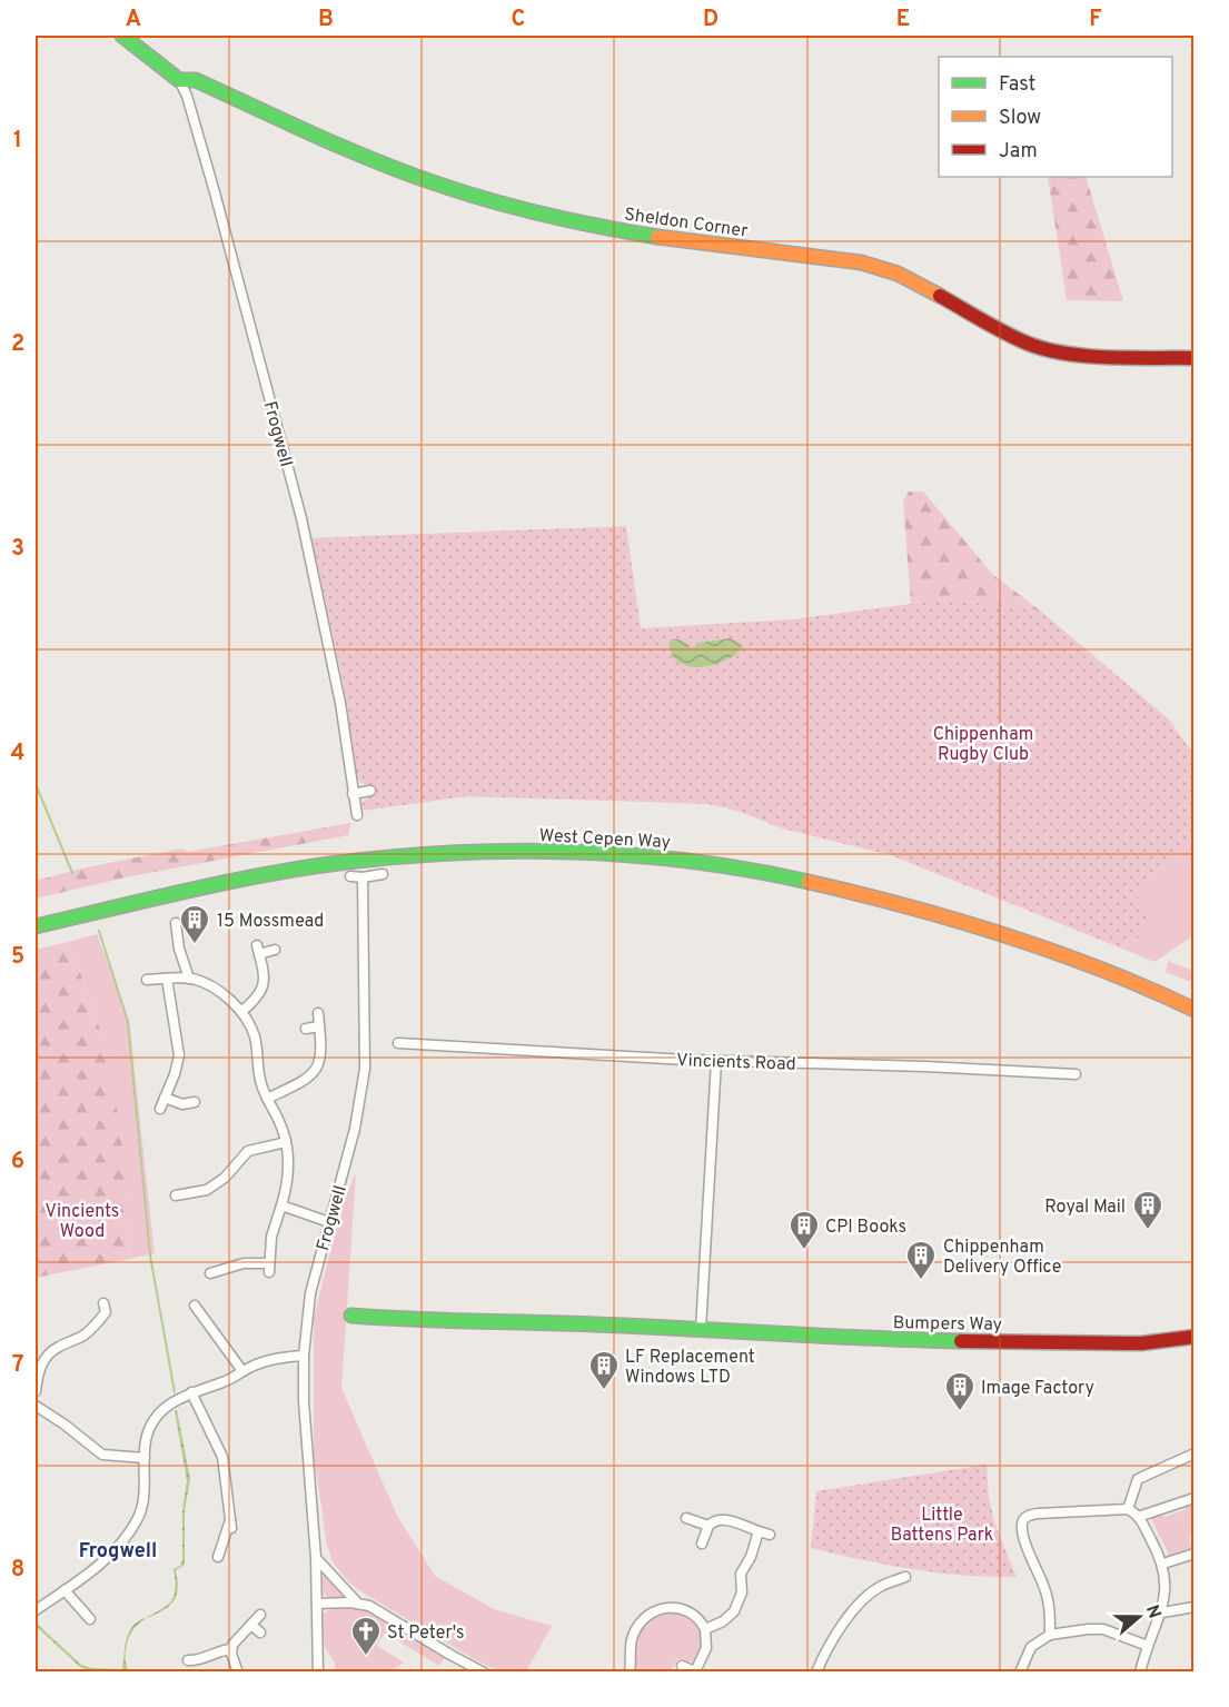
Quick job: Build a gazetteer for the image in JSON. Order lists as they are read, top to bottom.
{
  "streets": {
    "main road": ["Sheldon Corner", "West Cepen Way", "Bumpers Way"],
    "street": ["Frogwell", "Vincients Road"]
  },
  "crossings": [
    ["Sheldon Corner", "Frogwell"]
  ],
  "districts": ["Frogwell"],
  "parks": ["Chippenham Rugby Club", "Vincients Wood", "Little Battens Park"],
  "places": {
    "building": [
      "15 Mossmead",
      "Royal Mail",
      "CPI Books",
      "Chippenham Delivery Office",
      "LF Replacement Windows LTD",
      "Image Factory"
    ],
    "church": ["St Peter's"]
  },
  "legend": ["Fast", "Slow", "Jam"],
  "north": "right",
  "grid": {
    "columns": [
      "A",
      "B",
      "C",
      "D",
      "E",
      "F"
    ],
    "rows": [
      "1",
      "2",
      "3",
      "4",
      "5",
      "6",
      "7",
      "8"
    ]
  }
}
